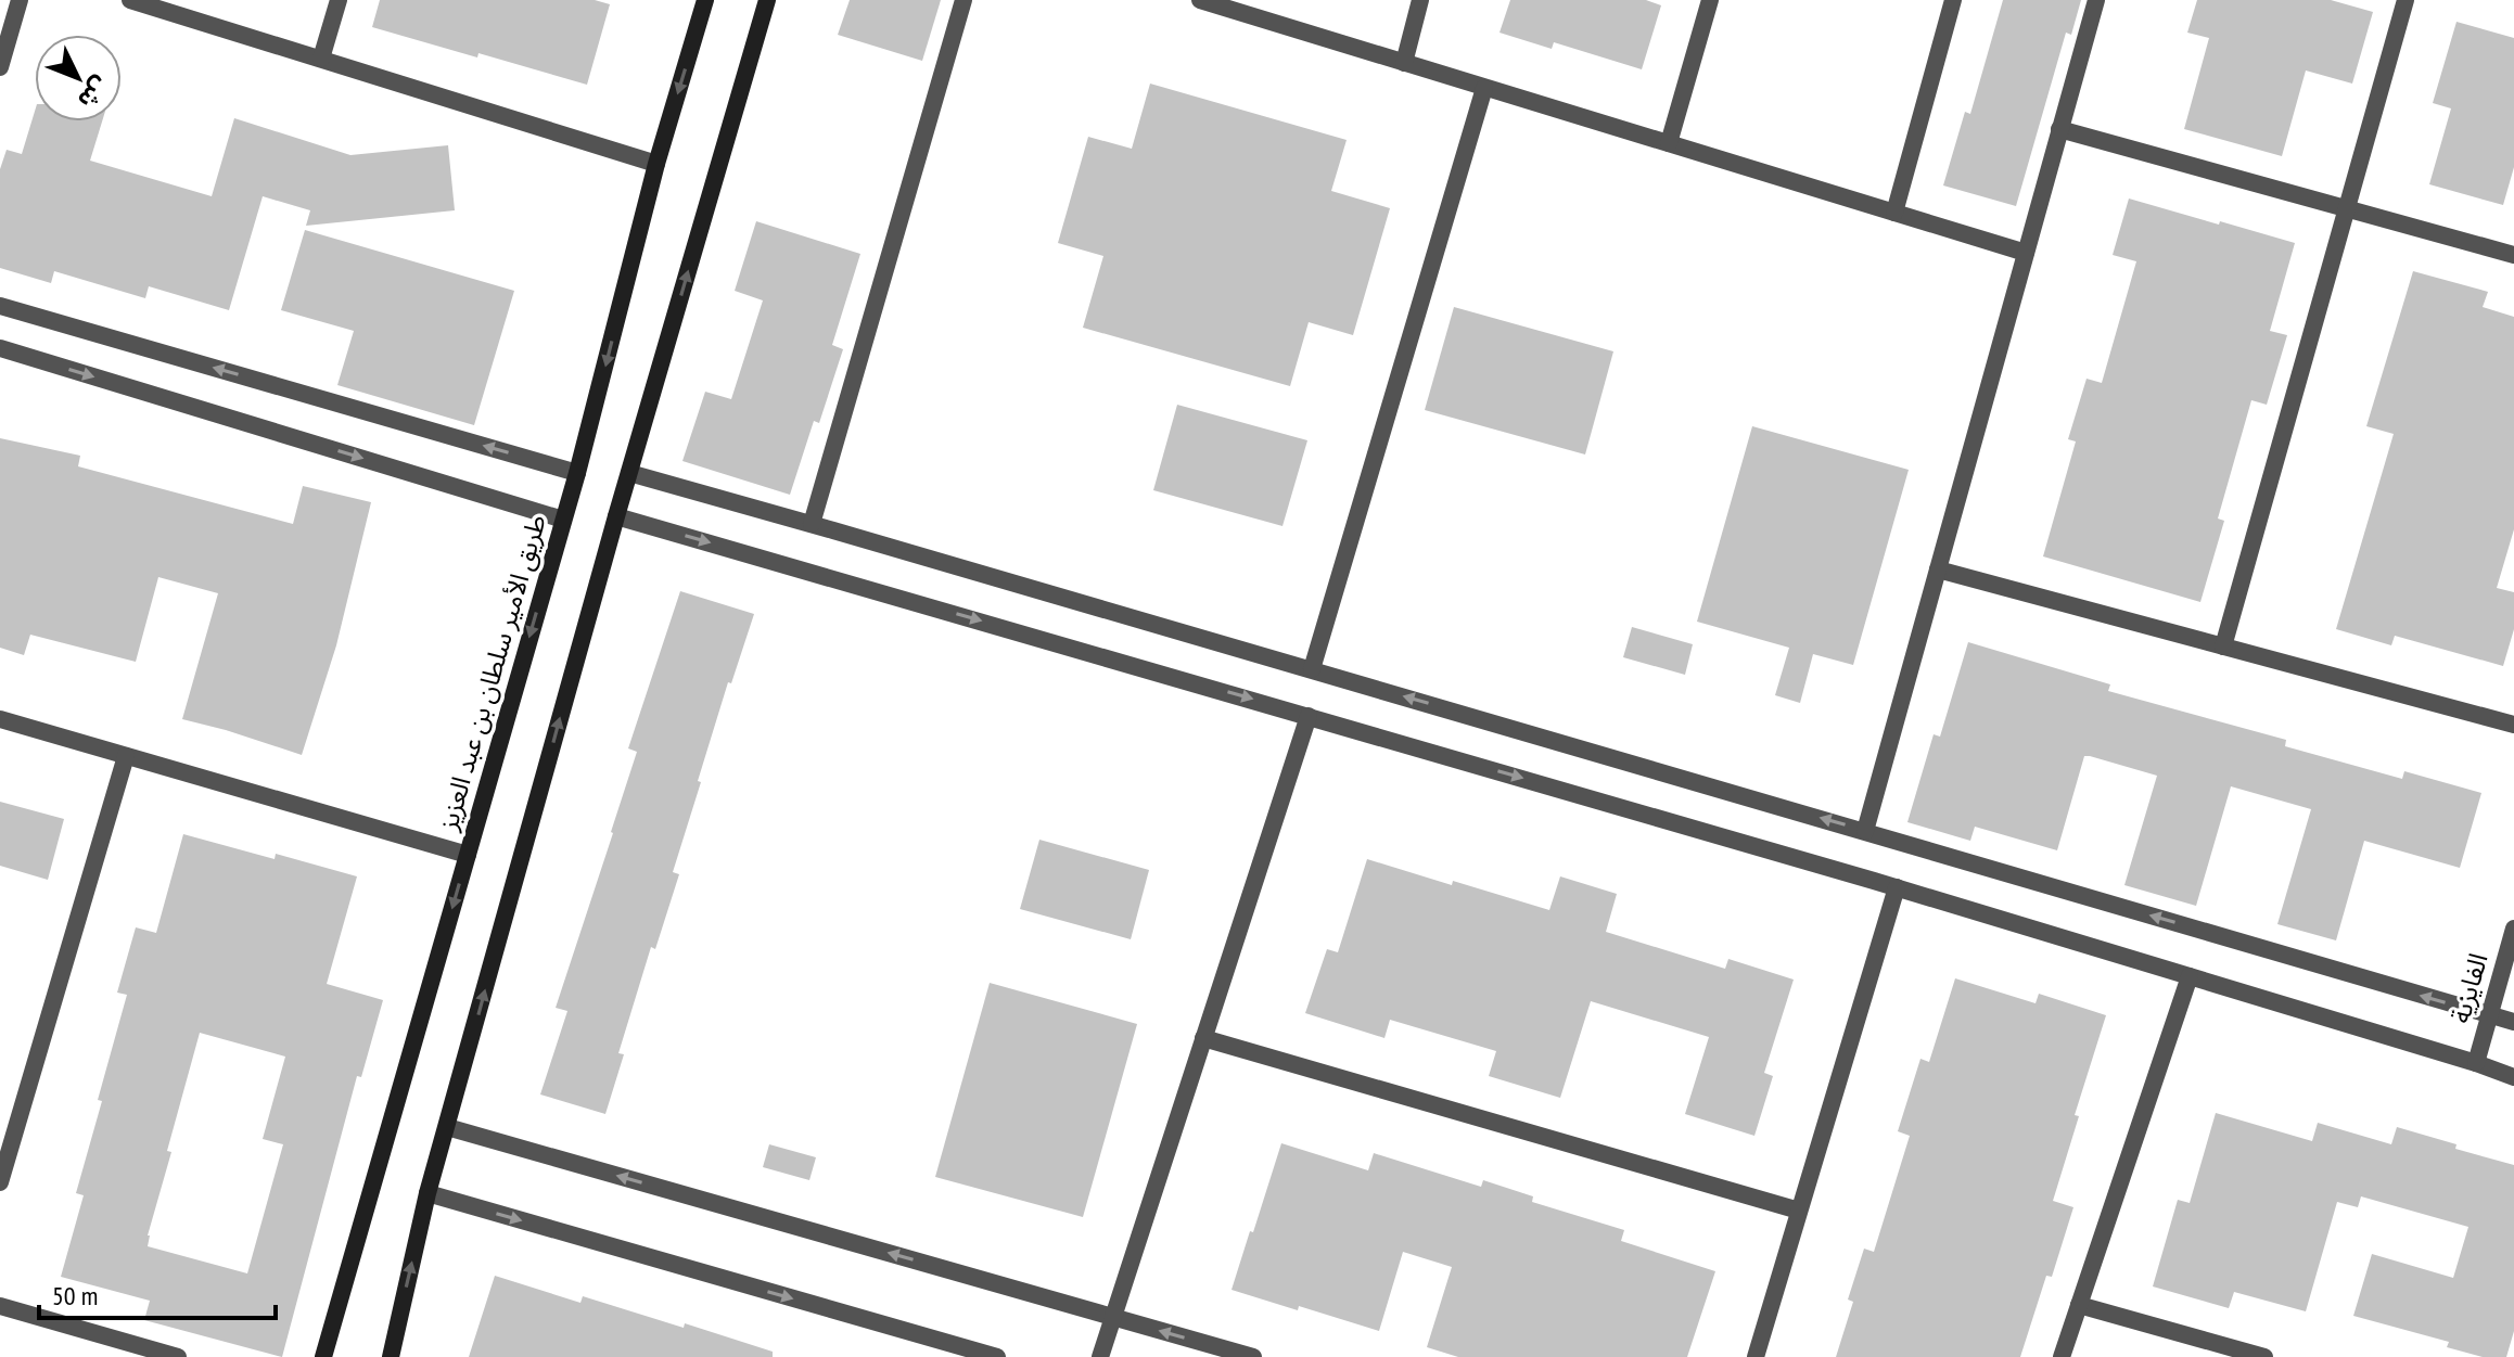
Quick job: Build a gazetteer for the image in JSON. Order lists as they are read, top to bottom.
{
  "streets": {
    "main road": ["طريق الأمير سلطان بن عبد العزيز"],
    "street": ["الفايزية"]
  },
  "scale_bar": "50 m",
  "north": "bottom right"
}
